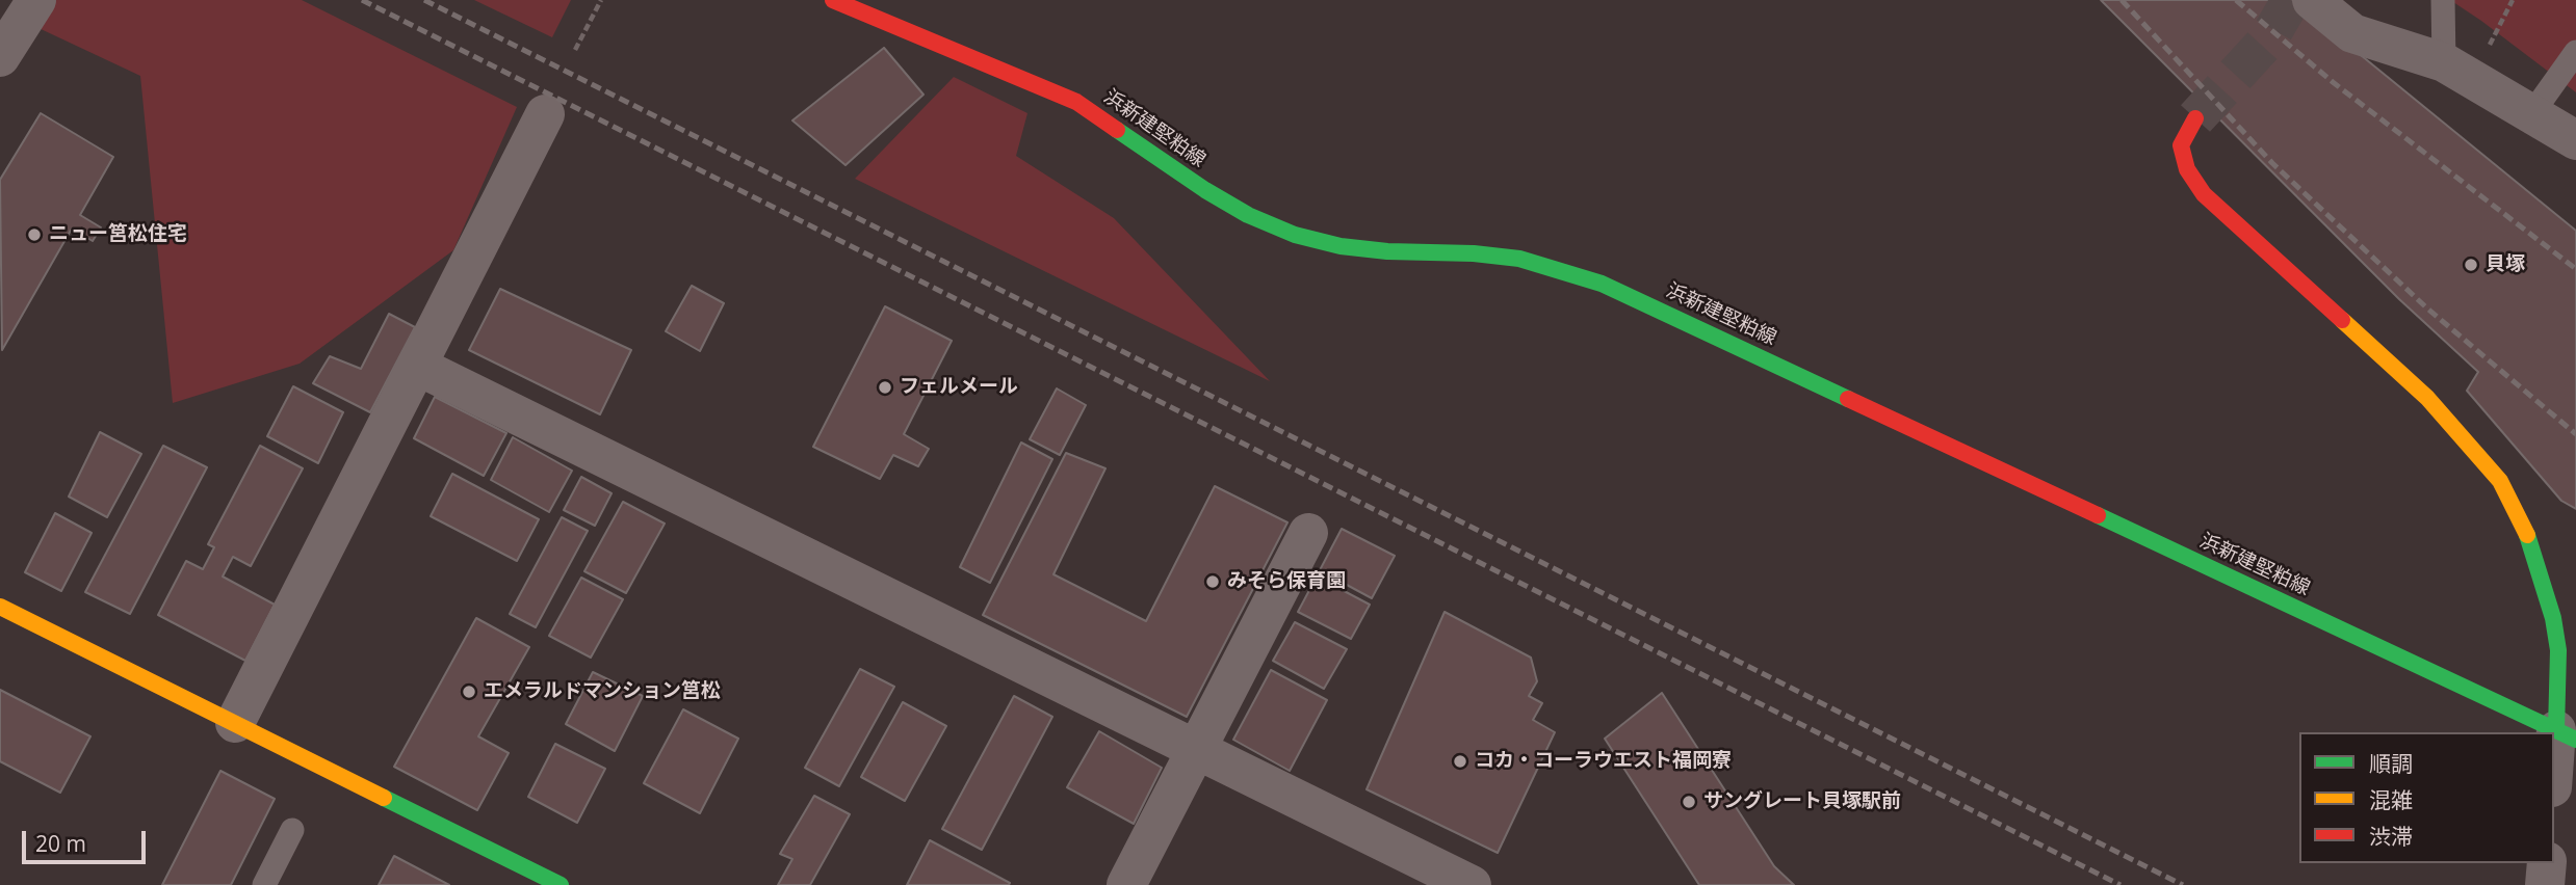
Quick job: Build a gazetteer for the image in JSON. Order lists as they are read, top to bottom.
{
  "streets": {
    "main road": ["浜新建堅粕線"]
  },
  "places": [
    "ニュー筥松住宅",
    "貝塚",
    "フェルメール",
    "みそら保育園",
    "エメラルドマンション筥松",
    "コカ・コーラウエスト福岡寮",
    "サングレート貝塚駅前"
  ],
  "legend": ["順調", "混雑", "渋滞"],
  "scale_bar": "20 m"
}
